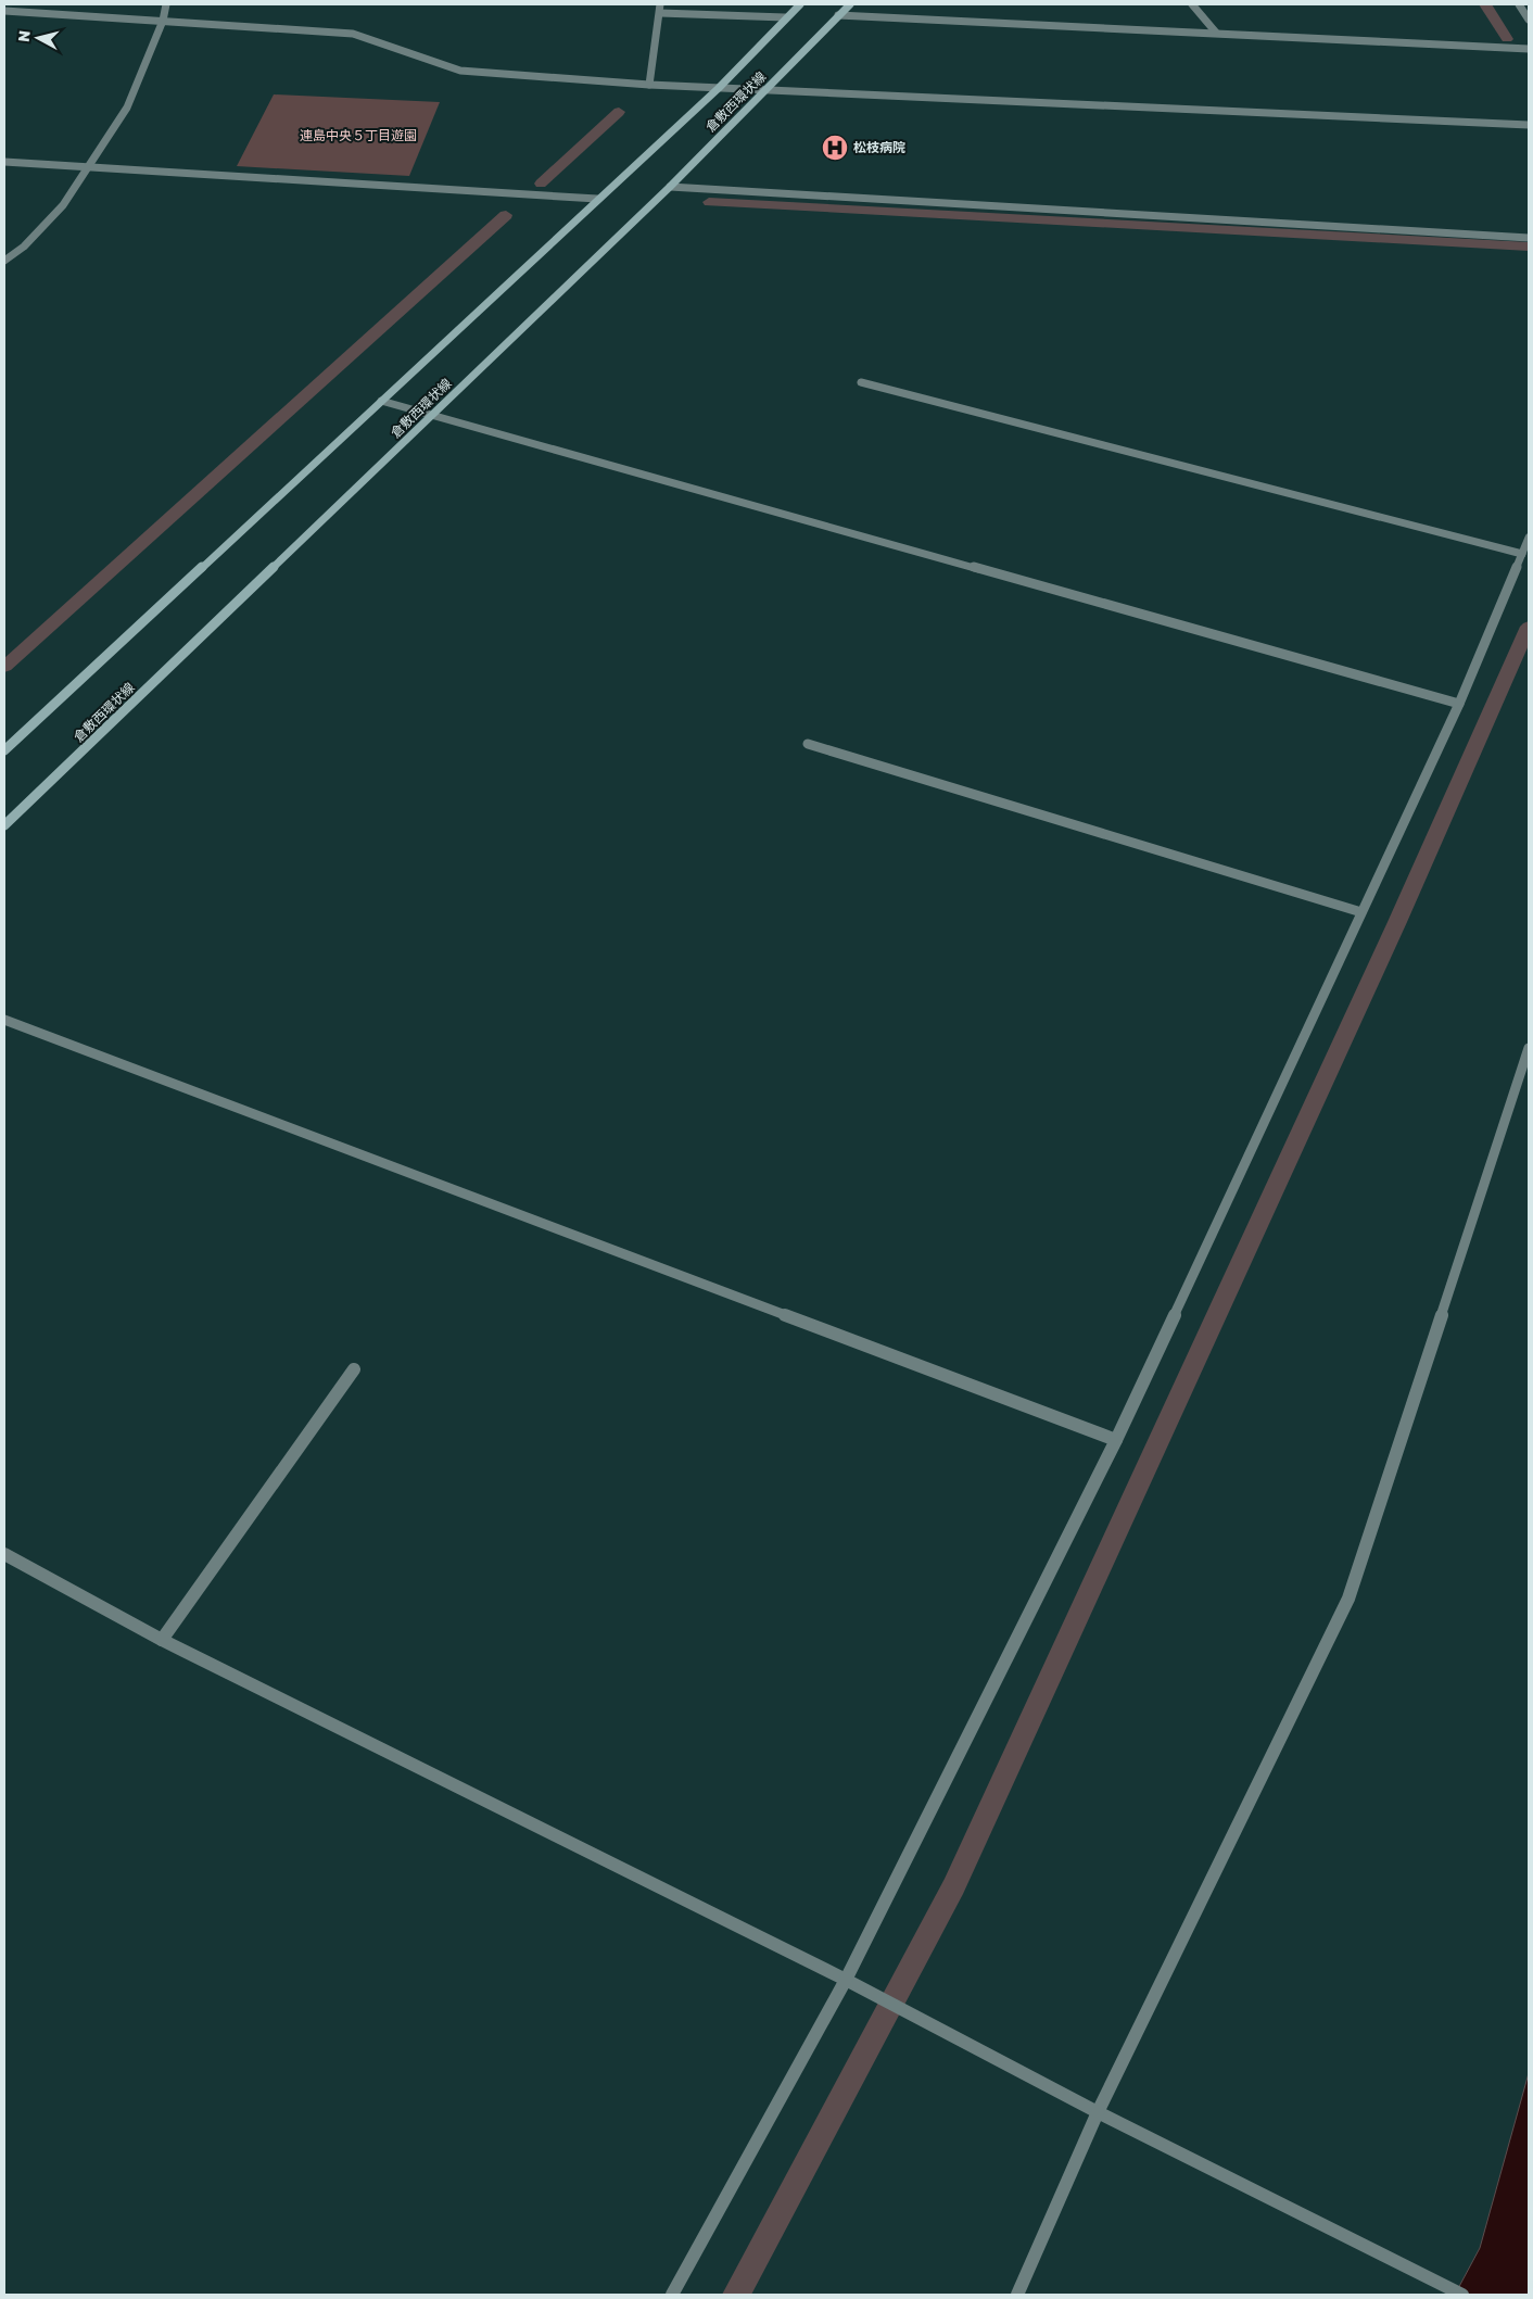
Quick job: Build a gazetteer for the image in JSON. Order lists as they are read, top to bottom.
{
  "streets": {
    "main road": ["倉敷西環状線"]
  },
  "parks": ["連島中央５丁目遊園"],
  "places": {
    "hospital": ["松枝病院"]
  },
  "north": "left"
}
